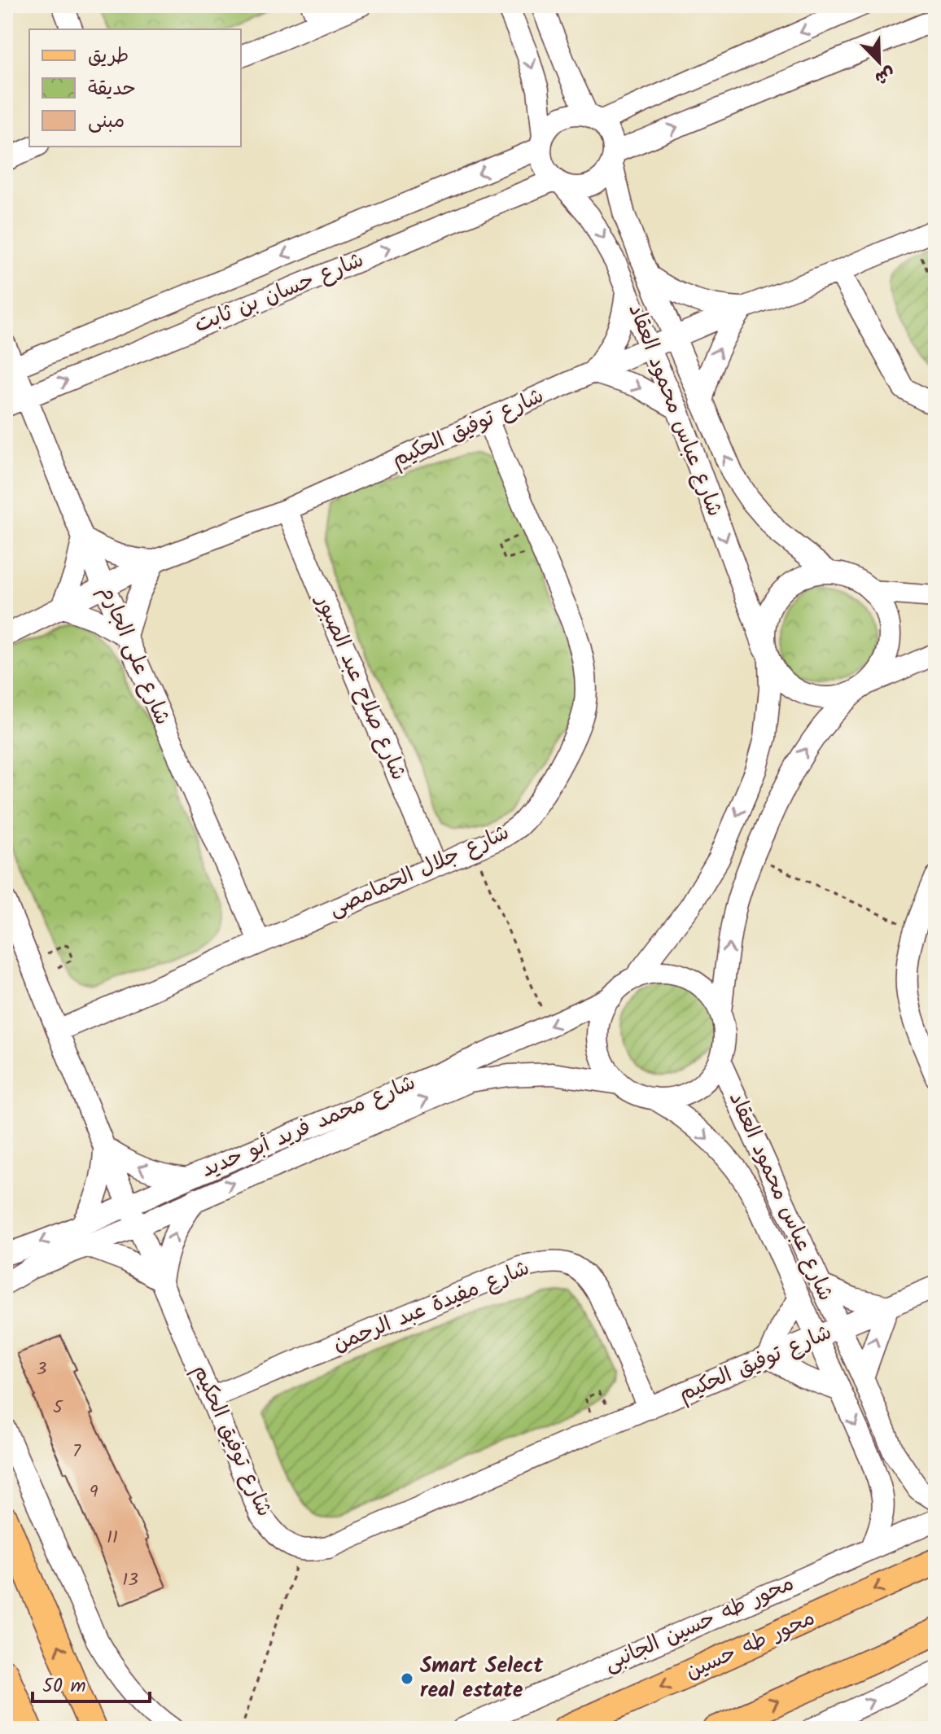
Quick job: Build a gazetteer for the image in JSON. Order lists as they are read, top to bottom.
{
  "streets": {
    "main road": ["محور طه حسين"],
    "street": [
      "شارع حسان بن ثابت",
      "شارع عباس محمود العقاد",
      "شارع توفيق الحكيم",
      "شارع على الجارم",
      "شارع صلاح عبد الصبور",
      "شارع جلال الحمامصى",
      "شارع محمد فريد أبو حديد",
      "شارع مفيدة عبد الرحمن",
      "محور طه حسين الجانبى"
    ]
  },
  "crossings": [
    ["شارع حسان بن ثابت", "شارع عباس محمود العقاد"],
    ["شارع حسان بن ثابت", "شارع على الجارم"],
    ["شارع عباس محمود العقاد", "شارع توفيق الحكيم"],
    ["شارع عباس محمود العقاد", "شارع محمد فريد أبو حديد"],
    ["شارع عباس محمود العقاد", "محور طه حسين الجانبى"],
    ["شارع توفيق الحكيم", "شارع على الجارم"],
    ["شارع توفيق الحكيم", "شارع صلاح عبد الصبور"],
    ["شارع توفيق الحكيم", "شارع جلال الحمامصى"],
    ["شارع توفيق الحكيم", "شارع محمد فريد أبو حديد"],
    ["شارع توفيق الحكيم", "شارع مفيدة عبد الرحمن"],
    ["شارع على الجارم", "شارع جلال الحمامصى"],
    ["شارع صلاح عبد الصبور", "شارع جلال الحمامصى"]
  ],
  "places": ["Smart Select real estate"],
  "house_numbers": [
    "3",
    "5",
    "7",
    "9",
    "11",
    "13"
  ],
  "legend": ["طريق", "حديقة", "مبنى"],
  "scale_bar": "50 m",
  "north": "bottom right"
}
